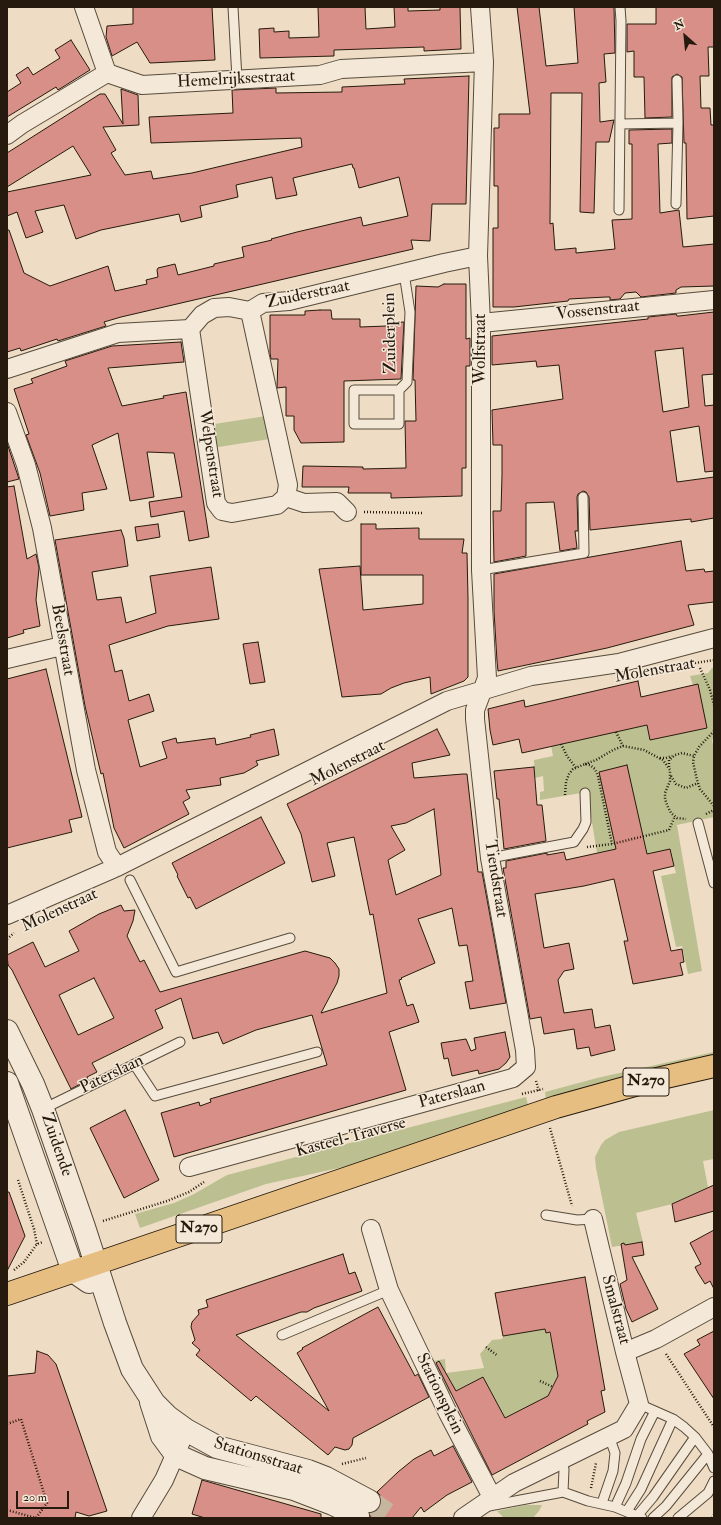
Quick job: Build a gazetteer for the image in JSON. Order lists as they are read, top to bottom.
{
  "streets": {
    "main road": ["N270", "Kasteel-Traverse"],
    "street": [
      "Hemelrijksestraat",
      "Zuiderstraat",
      "Vossenstraat",
      "Wolfstraat",
      "Welpenstraat",
      "Beelsstraat",
      "Molenstraat",
      "Tiendstraat",
      "Paterslaan",
      "Zuidende",
      "Smalstraat",
      "Stationsplein",
      "Stationsstraat"
    ],
    "lane": ["Zuiderplein"]
  },
  "crossings": [
    ["Hemelrijksestraat", "Wolfstraat"],
    ["Zuiderstraat", "Zuiderplein"],
    ["Zuiderstraat", "Wolfstraat"],
    ["Zuiderstraat", "Welpenstraat"],
    ["Vossenstraat", "Wolfstraat"],
    ["Wolfstraat", "Molenstraat"],
    ["Wolfstraat", "Tiendstraat"],
    ["Beelsstraat", "Molenstraat"],
    ["Molenstraat", "Tiendstraat"],
    ["Tiendstraat", "Paterslaan"],
    ["Paterslaan", "Zuidende"],
    ["Kasteel-Traverse", "Zuidende"],
    ["Zuidende", "Stationsstraat"]
  ],
  "scale_bar": "20 m",
  "north": "top left"
}
